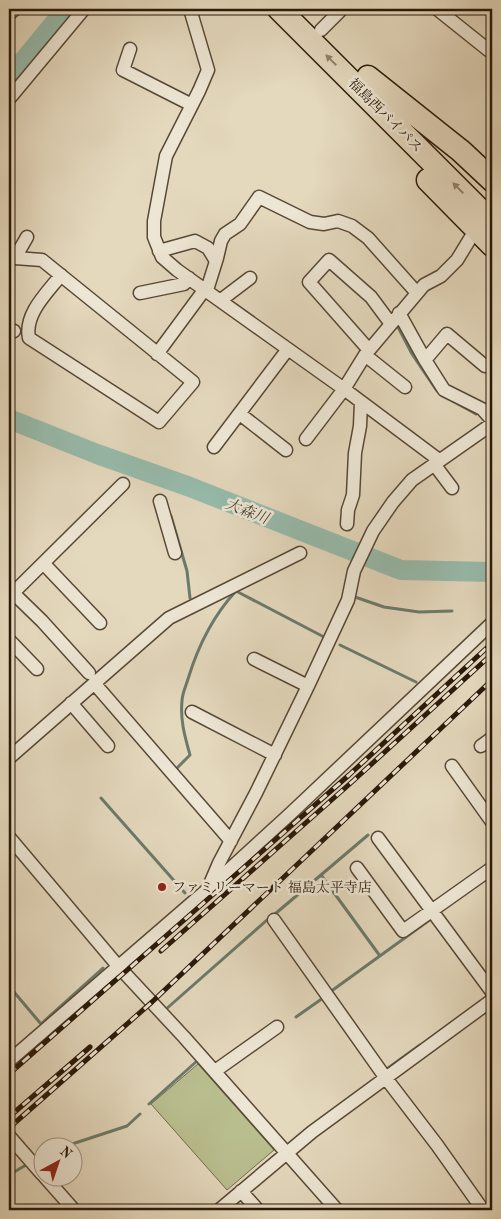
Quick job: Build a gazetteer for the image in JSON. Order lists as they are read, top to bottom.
{
  "streets": {
    "highway": ["福島西バイパス"]
  },
  "water": ["大森川"],
  "places": ["ファミリーマート 福島太平寺店"],
  "north": "top right"
}
